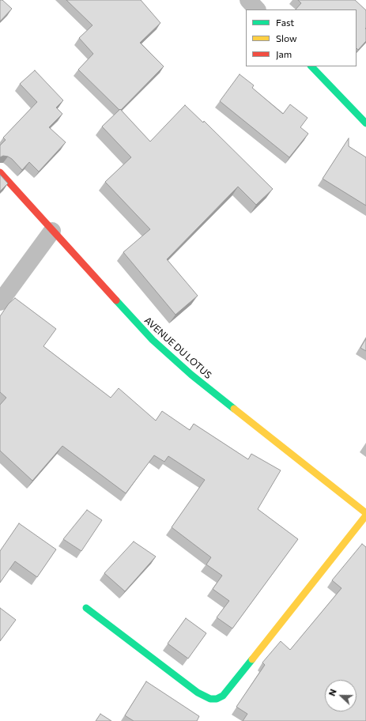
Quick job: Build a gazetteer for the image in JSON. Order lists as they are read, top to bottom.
{
  "streets": {
    "street": ["AVENUE DU LOTUS"]
  },
  "legend": ["Fast", "Slow", "Jam"],
  "north": "left"
}
